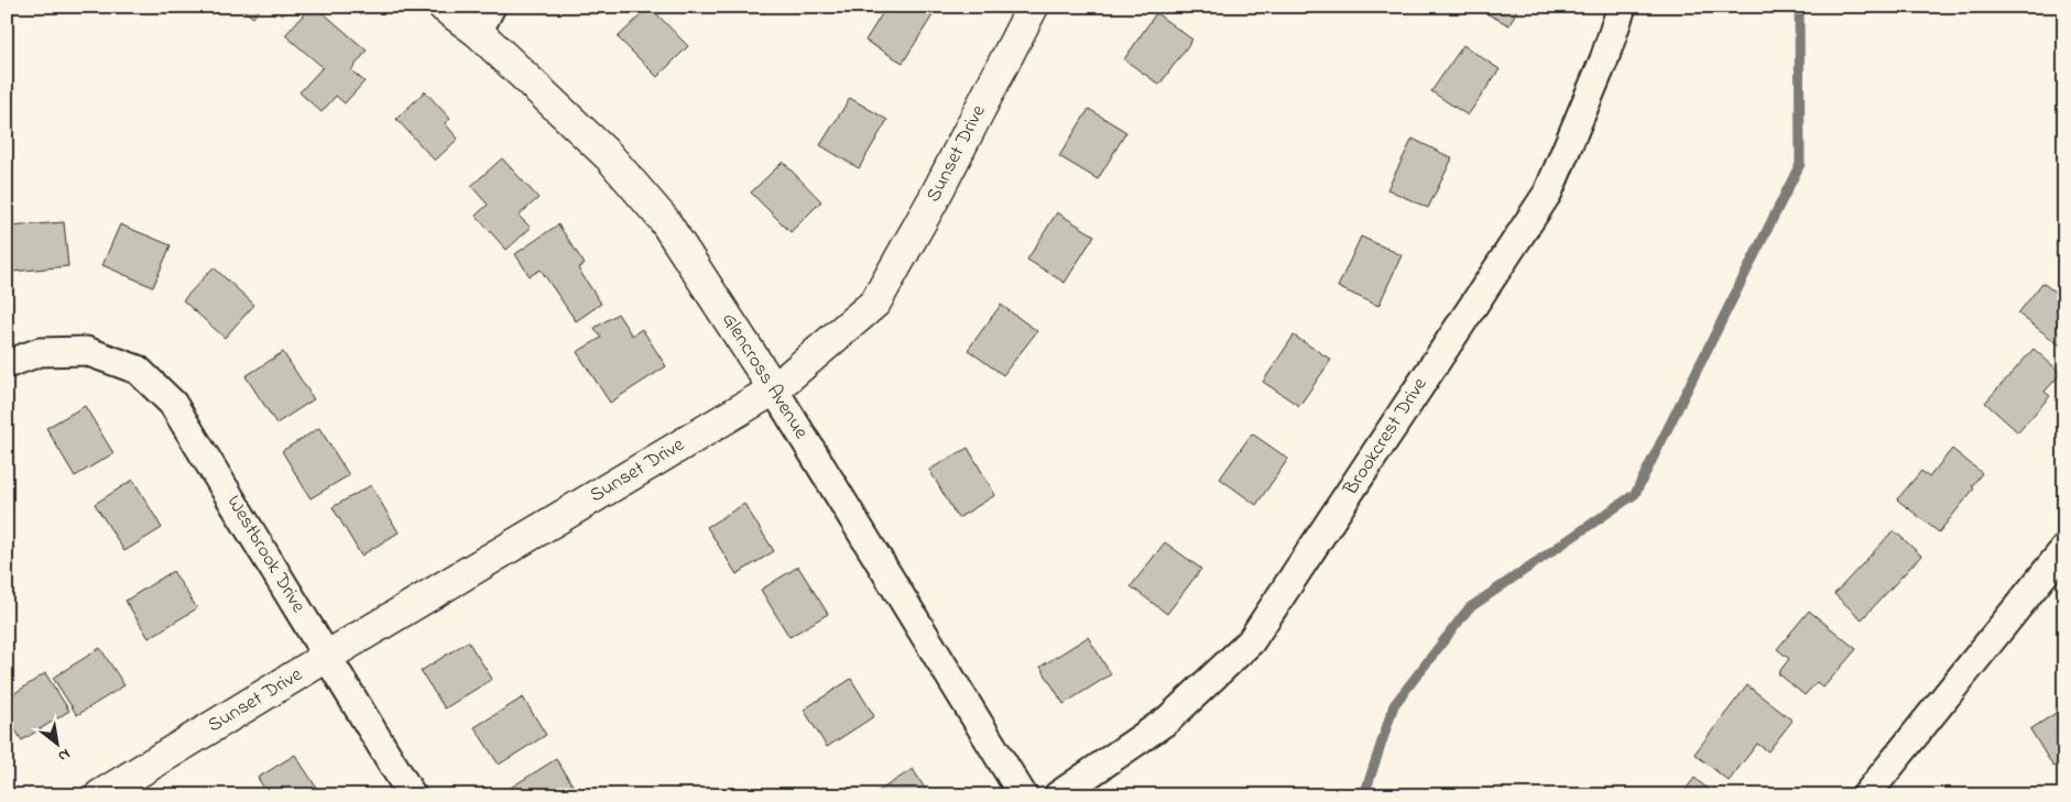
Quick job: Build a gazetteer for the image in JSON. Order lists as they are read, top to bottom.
{
  "streets": {
    "street": [
      "Sunset Drive",
      "Glencross Avenue",
      "Brookcrest Drive",
      "Westbrook Drive"
    ]
  },
  "crossings": [
    ["Sunset Drive", "Glencross Avenue"],
    ["Sunset Drive", "Westbrook Drive"]
  ],
  "north": "bottom right"
}
